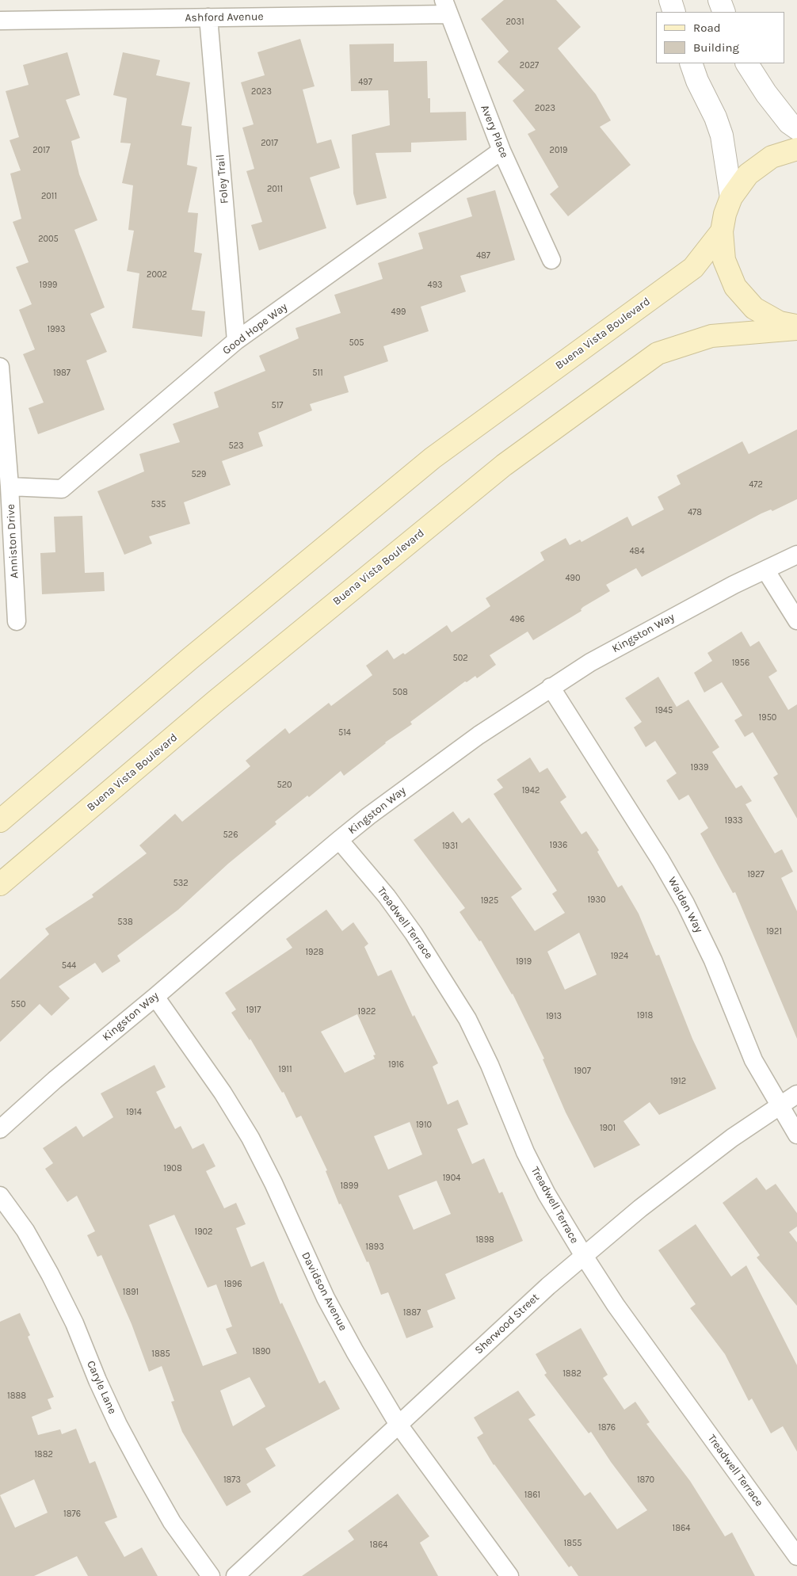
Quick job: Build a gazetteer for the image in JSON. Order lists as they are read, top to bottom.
{
  "streets": {
    "main road": ["Buena Vista Boulevard"],
    "street": [
      "Ashford Avenue",
      "Avery Place",
      "Foley Trail",
      "Good Hope Way",
      "Anniston Drive",
      "Kingston Way",
      "Walden Way",
      "Treadwell Terrace",
      "Davidson Avenue",
      "Sherwood Street",
      "Caryle Lane"
    ]
  },
  "crossings": [
    ["Ashford Avenue", "Avery Place"],
    ["Ashford Avenue", "Foley Trail"],
    ["Avery Place", "Good Hope Way"],
    ["Foley Trail", "Good Hope Way"],
    ["Good Hope Way", "Anniston Drive"],
    ["Kingston Way", "Walden Way"],
    ["Kingston Way", "Treadwell Terrace"],
    ["Kingston Way", "Davidson Avenue"],
    ["Walden Way", "Sherwood Street"],
    ["Treadwell Terrace", "Sherwood Street"],
    ["Davidson Avenue", "Sherwood Street"]
  ],
  "house_numbers": [
    "2031",
    "2027",
    "497",
    "2023",
    "2023",
    "2017",
    "2017",
    "2019",
    "2011",
    "2011",
    "2005",
    "487",
    "2002",
    "1999",
    "493",
    "499",
    "1993",
    "505",
    "1987",
    "511",
    "517",
    "523",
    "529",
    "472",
    "535",
    "478",
    "484",
    "490",
    "496",
    "502",
    "1956",
    "508",
    "1945",
    "1950",
    "514",
    "1939",
    "520",
    "1942",
    "1933",
    "526",
    "1936",
    "1931",
    "1927",
    "532",
    "1930",
    "1925",
    "538",
    "1921",
    "1928",
    "1924",
    "1919",
    "544",
    "550",
    "1917",
    "1922",
    "1918",
    "1913",
    "1916",
    "1911",
    "1907",
    "1912",
    "1914",
    "1910",
    "1901",
    "1908",
    "1904",
    "1899",
    "1902",
    "1898",
    "1893",
    "1896",
    "1891",
    "1887",
    "1890",
    "1885",
    "1882",
    "1888",
    "1876",
    "1882",
    "1873",
    "1870",
    "1861",
    "1876",
    "1864",
    "1855",
    "1864"
  ],
  "legend": ["Road", "Building"]
}
